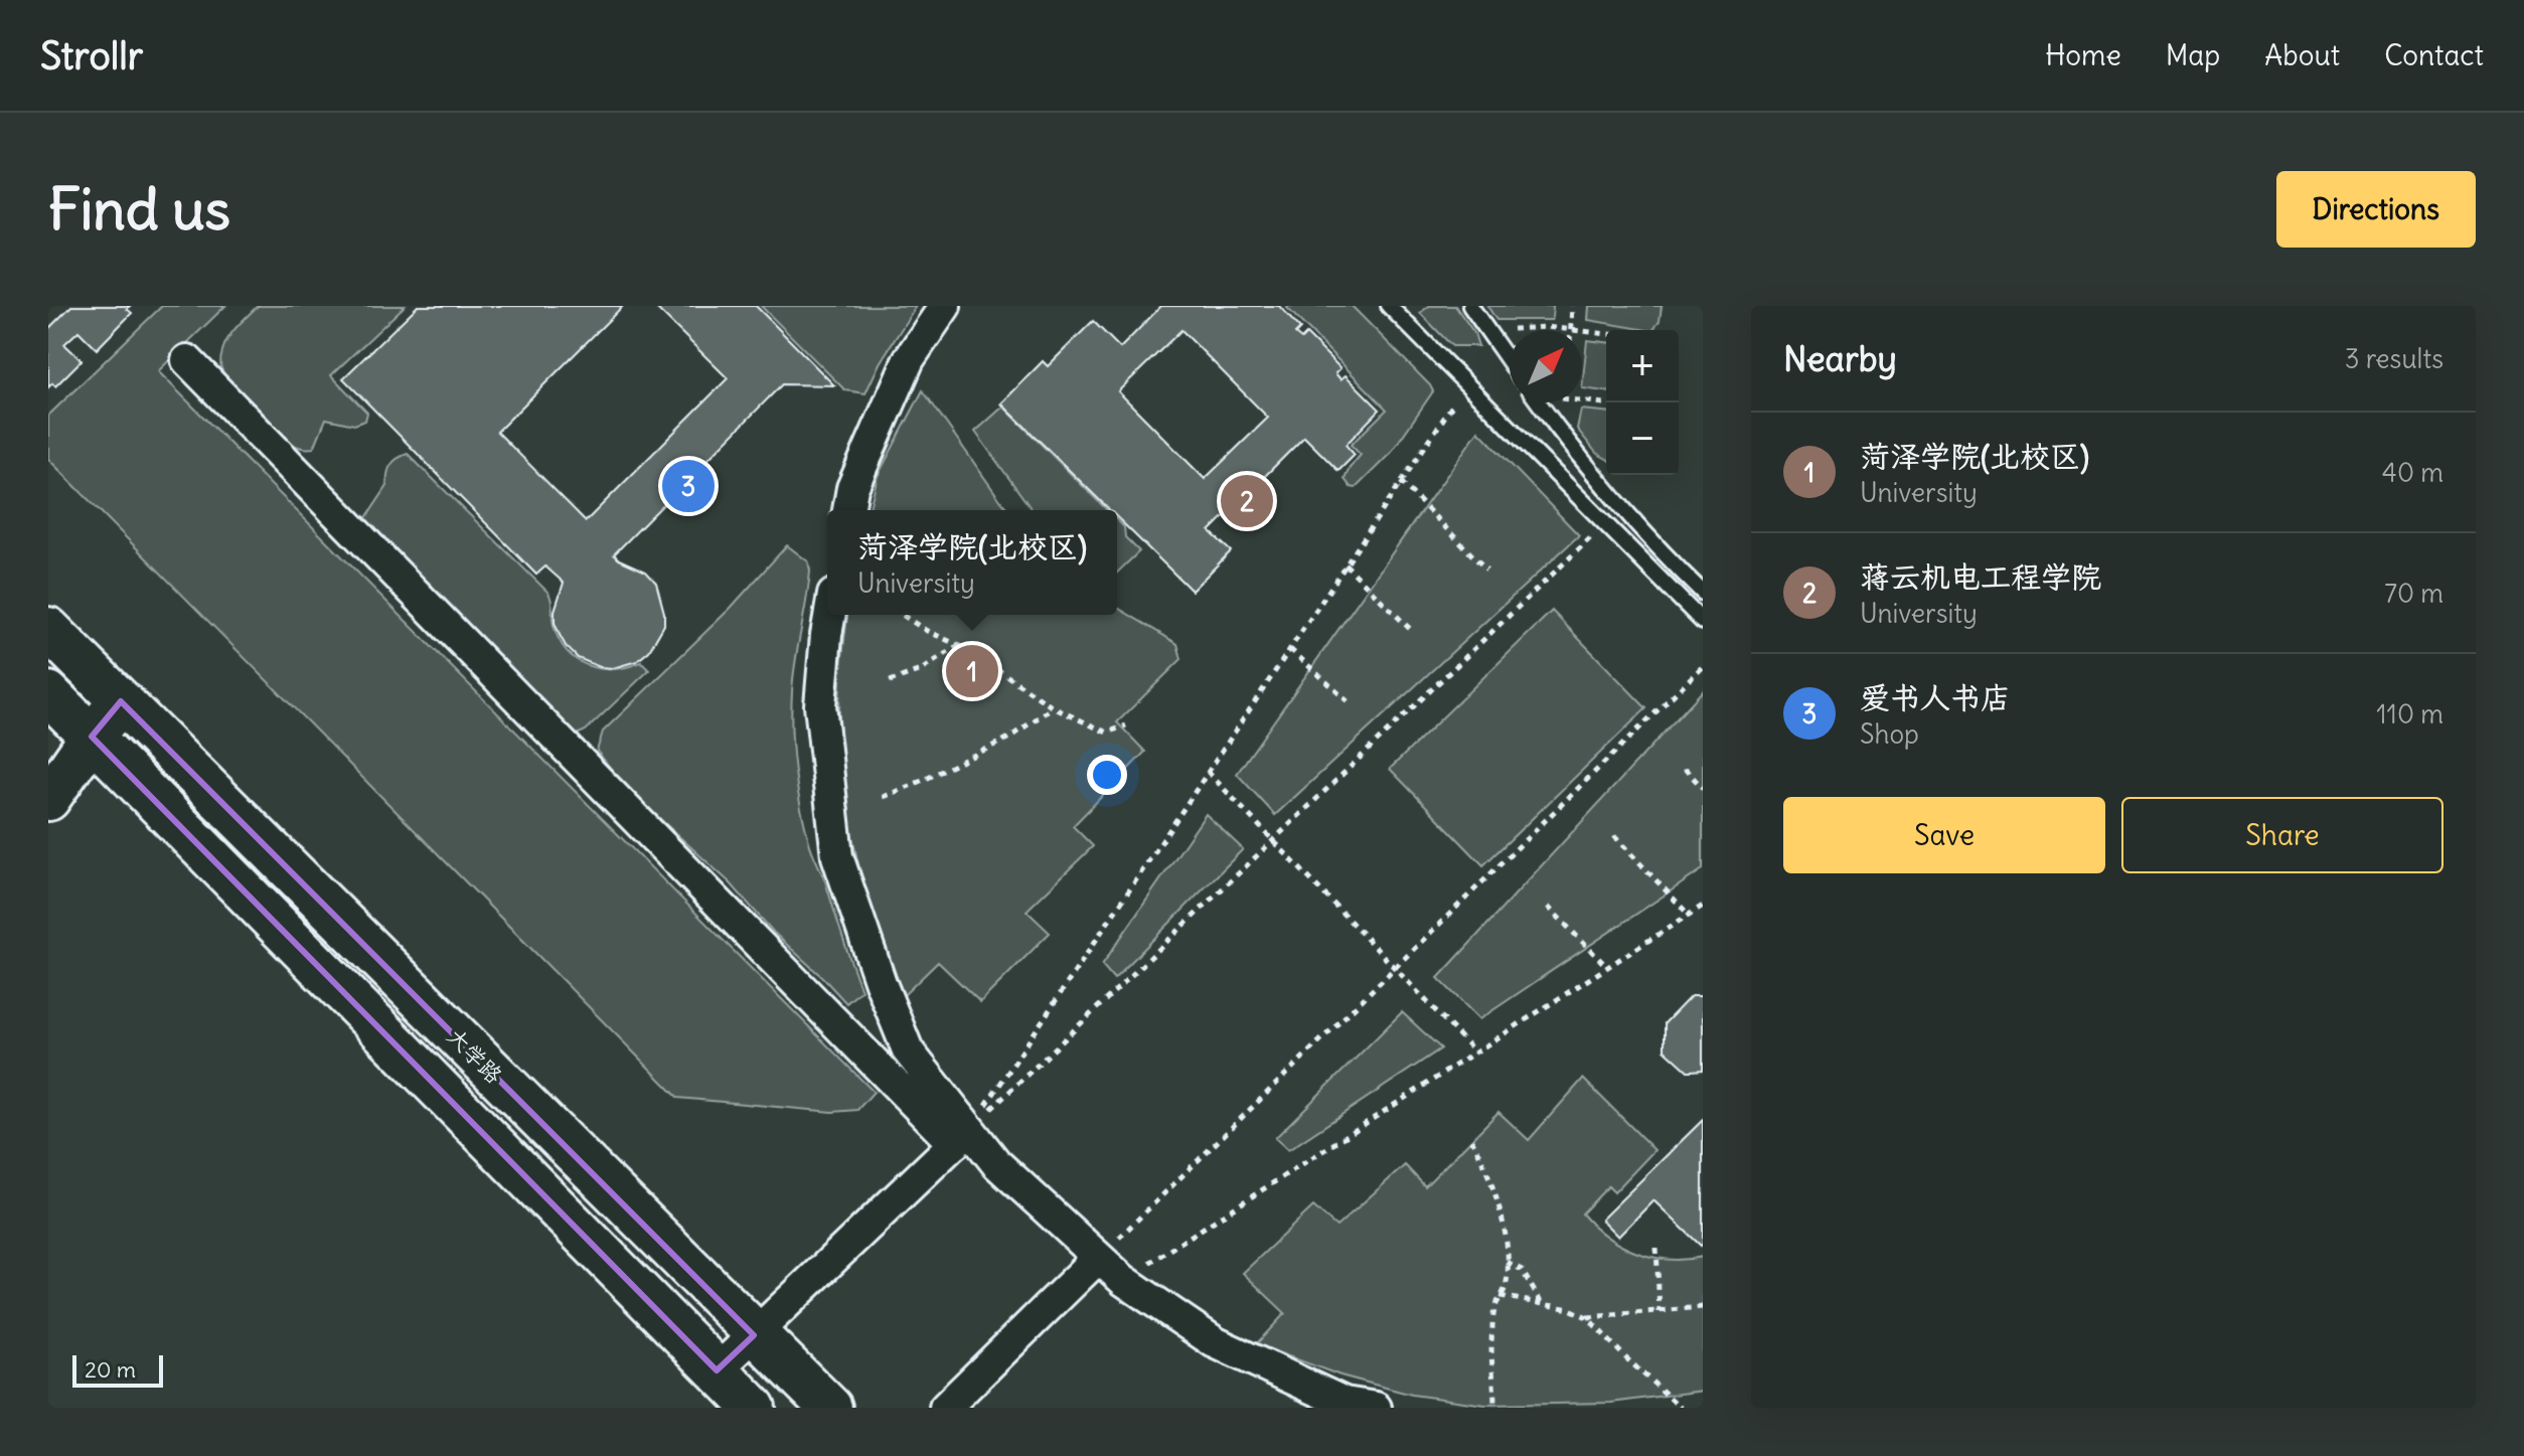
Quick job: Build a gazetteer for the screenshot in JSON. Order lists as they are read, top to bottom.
{
  "streets": {
    "main road": ["大学路"]
  },
  "scale_bar": "20 m",
  "north": "top right",
  "page": {
    "header": "Strollr",
    "nav": [
      "Home",
      "Map",
      "About",
      "Contact"
    ],
    "buttons": [
      "Directions",
      ["Save", "Share"]
    ],
    "title": "Find us",
    "heading": ["Nearby", "3 results"],
    "map_buttons": ["+", "−"],
    "list": [
      {
        "mark": "1",
        "name": "菏泽学院(北校区)",
        "note": "University",
        "value": "40 m"
      },
      {
        "mark": "2",
        "name": "蒋云机电工程学院",
        "note": "University",
        "value": "70 m"
      },
      {
        "mark": "3",
        "name": "爱书人书店",
        "note": "Shop",
        "value": "110 m"
      }
    ],
    "pins": ["3", "2", "1"],
    "popup": ["菏泽学院(北校区)", "University"],
    "scale": "20 m"
  }
}
